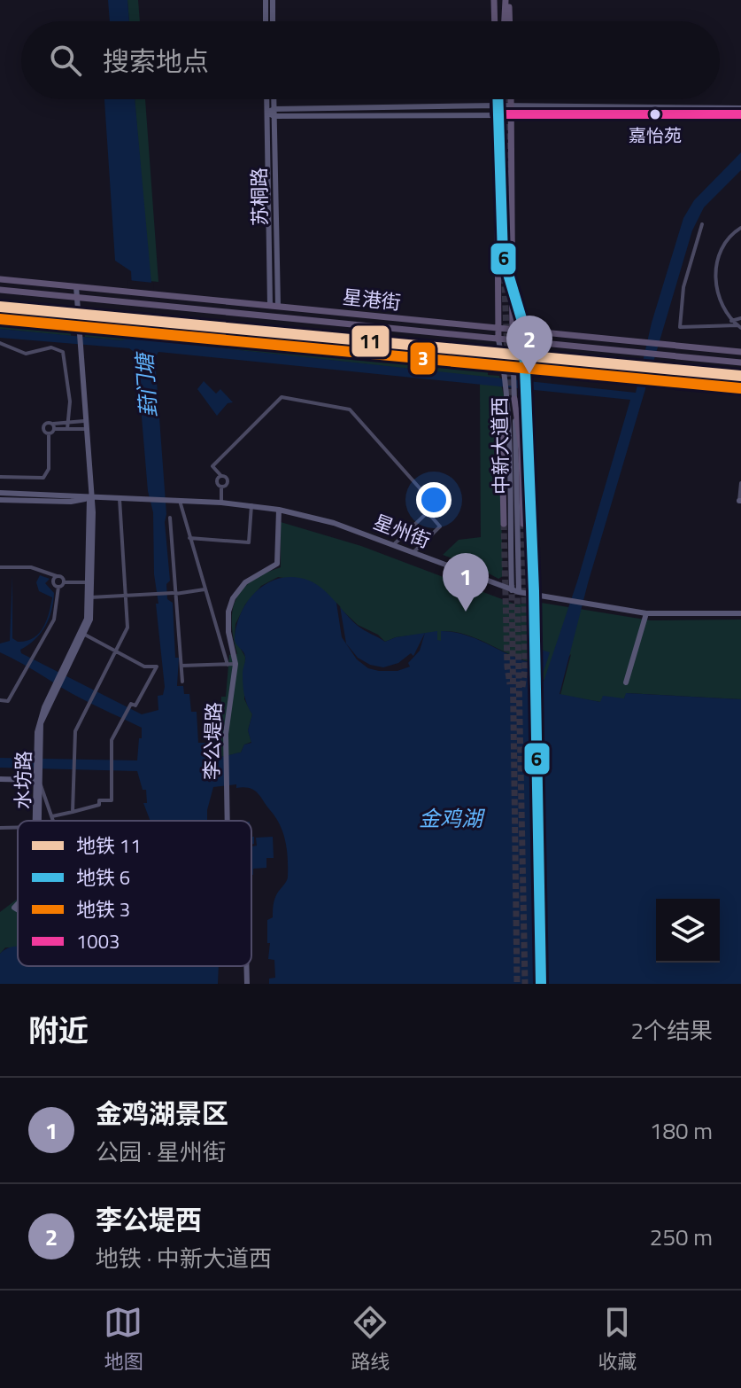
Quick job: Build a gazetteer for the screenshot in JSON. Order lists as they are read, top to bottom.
{
  "streets": {
    "main road": ["星港街", "中新大道西"],
    "street": [
      "苏桐路",
      "星州街",
      "李公堤路",
      "水坊路"
    ]
  },
  "crossings": [
    ["苏桐路", "星港街"],
    ["星港街", "中新大道西"],
    ["星港街", "水坊路"],
    ["中新大道西", "星州街"],
    ["星州街", "李公堤路"],
    ["星州街", "水坊路"]
  ],
  "water": ["葑门塘", "金鸡湖"],
  "places": ["嘉怡苑"],
  "lines": [
    "metro line 6",
    "transit line 1003",
    "metro line 11",
    "metro line 3"
  ],
  "legend": [
    "地铁 11",
    "地铁 6",
    "地铁 3",
    "1003"
  ],
  "page": {
    "search": "搜索地点",
    "pins": ["2", "1"],
    "heading": ["附近", "2个结果"],
    "list": [
      {
        "mark": "1",
        "name": "金鸡湖景区",
        "note": "公园 · 星州街",
        "value": "180 m"
      },
      {
        "mark": "2",
        "name": "李公堤西",
        "note": "地铁 · 中新大道西",
        "value": "250 m"
      }
    ],
    "nav": ["地图", "路线", "收藏"]
  }
}
